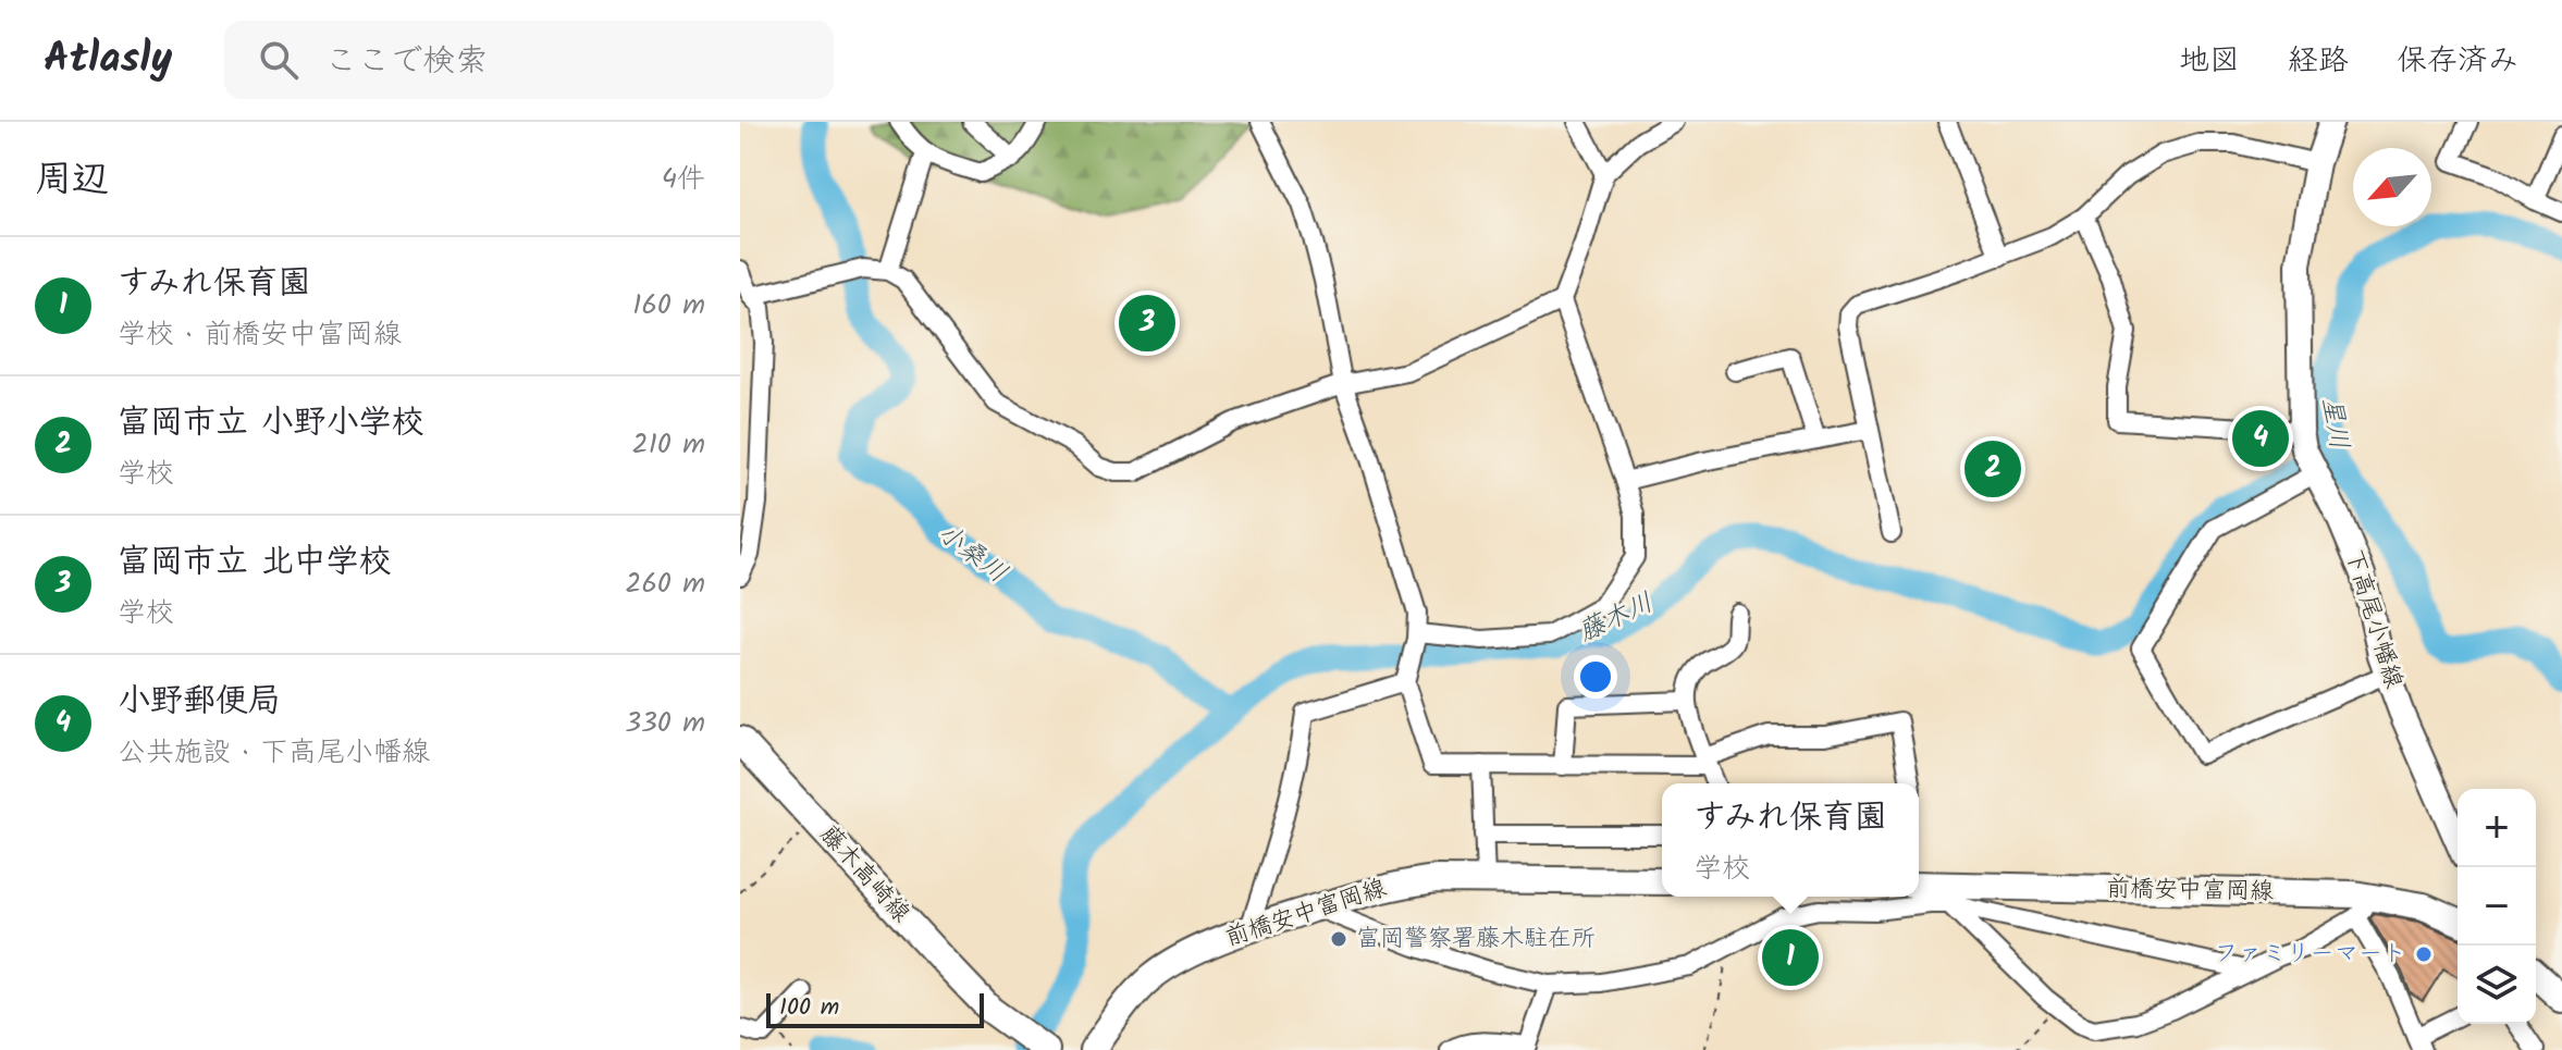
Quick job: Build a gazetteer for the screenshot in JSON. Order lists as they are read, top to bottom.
{
  "streets": {
    "main road": ["下高尾小幡線", "藤木高崎線", "前橋安中富岡線"]
  },
  "water": ["星川", "小桑川", "藤木川"],
  "places": ["富岡警察署藤木駐在所", "ファミリーマート"],
  "scale_bar": "100 m",
  "north": "bottom left",
  "page": {
    "header": "Atlasly",
    "search": "ここで検索",
    "nav": ["地図", "経路", "保存済み"],
    "heading": ["周辺", "4件"],
    "list": [
      {
        "mark": "1",
        "name": "すみれ保育園",
        "note": "学校 · 前橋安中富岡線",
        "value": "160 m"
      },
      {
        "mark": "2",
        "name": "富岡市立 小野小学校",
        "note": "学校",
        "value": "210 m"
      },
      {
        "mark": "3",
        "name": "富岡市立 北中学校",
        "note": "学校",
        "value": "260 m"
      },
      {
        "mark": "4",
        "name": "小野郵便局",
        "note": "公共施設 · 下高尾小幡線",
        "value": "330 m"
      }
    ],
    "pins": [
      "3",
      "4",
      "2",
      "1"
    ],
    "popup": ["すみれ保育園", "学校"],
    "map_buttons": ["+", "−"],
    "scale": "100 m"
  }
}
